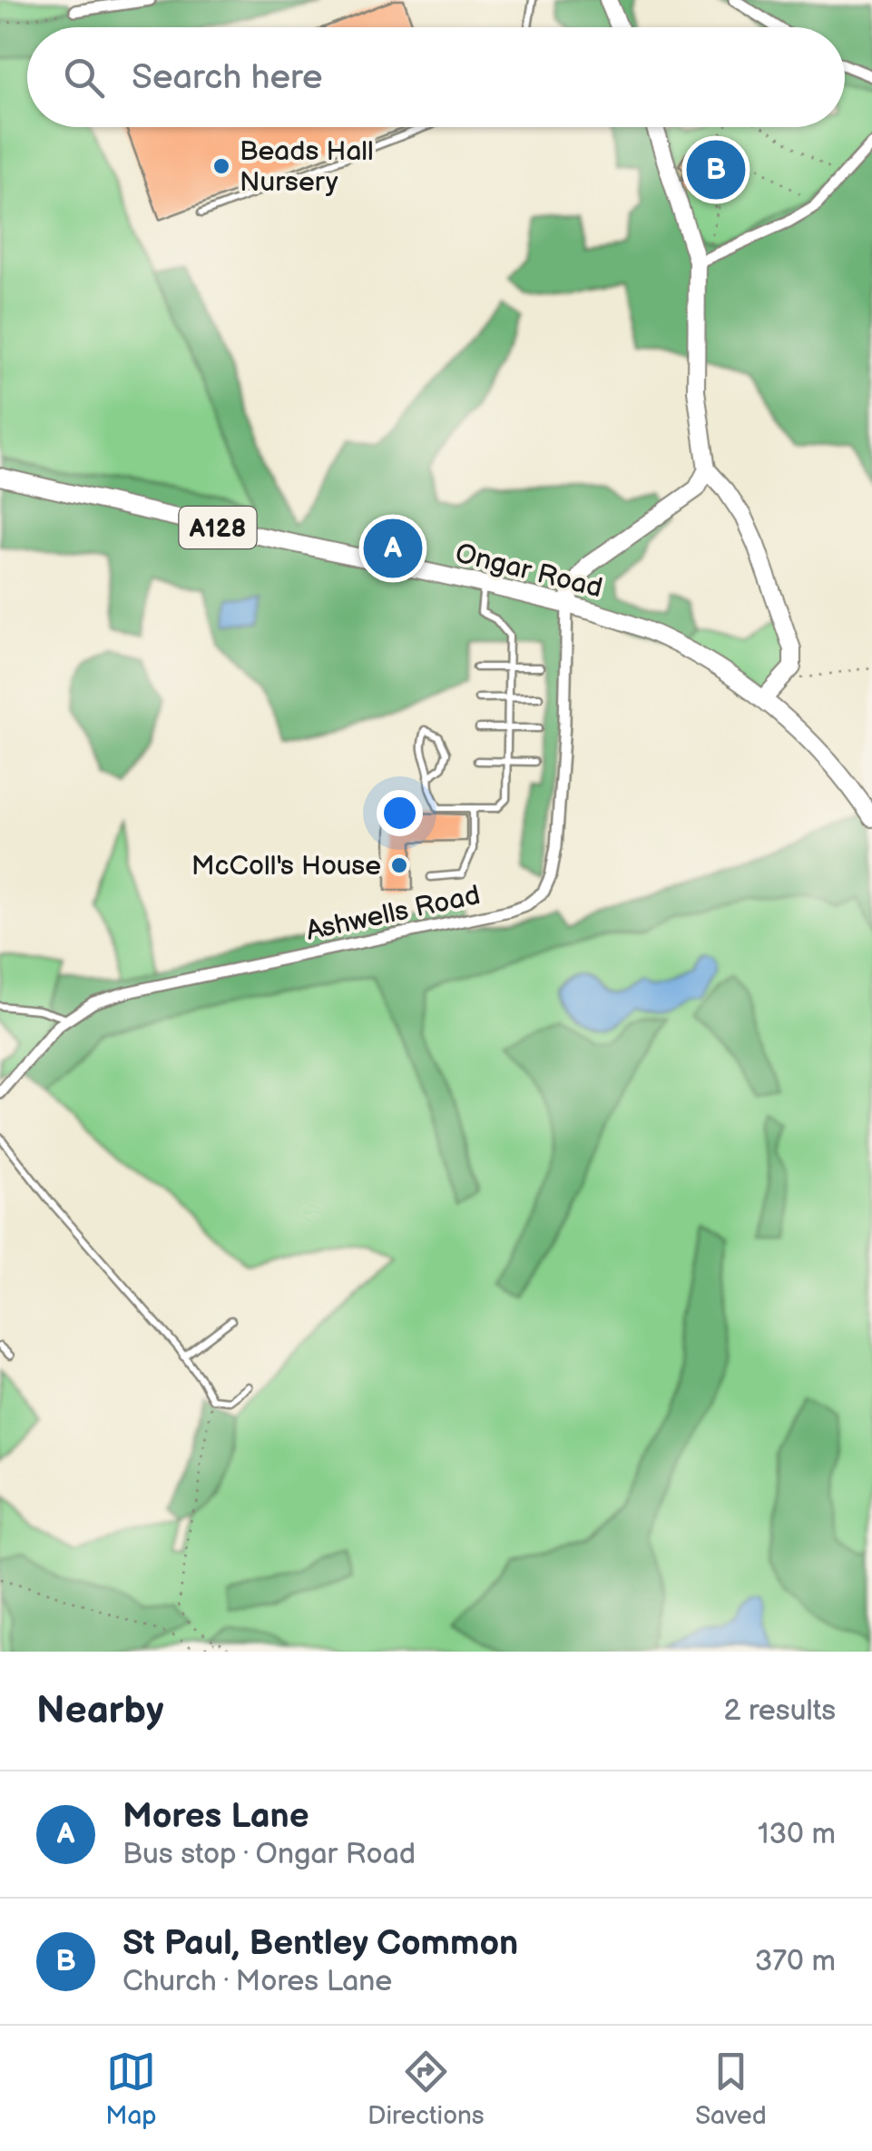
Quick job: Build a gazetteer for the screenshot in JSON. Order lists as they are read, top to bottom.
{
  "streets": {
    "main road": ["A128", "Ongar Road"],
    "street": ["Ashwells Road"]
  },
  "crossings": [
    ["Ongar Road", "Ashwells Road"]
  ],
  "places": ["Beads Hall Nursery", "McColl's House"],
  "page": {
    "search": "Search here",
    "pins": ["B", "A"],
    "heading": ["Nearby", "2 results"],
    "list": [
      {
        "mark": "A",
        "name": "Mores Lane",
        "note": "Bus stop · Ongar Road",
        "value": "130 m"
      },
      {
        "mark": "B",
        "name": "St Paul, Bentley Common",
        "note": "Church · Mores Lane",
        "value": "370 m"
      }
    ],
    "nav": ["Map", "Directions", "Saved"]
  }
}
